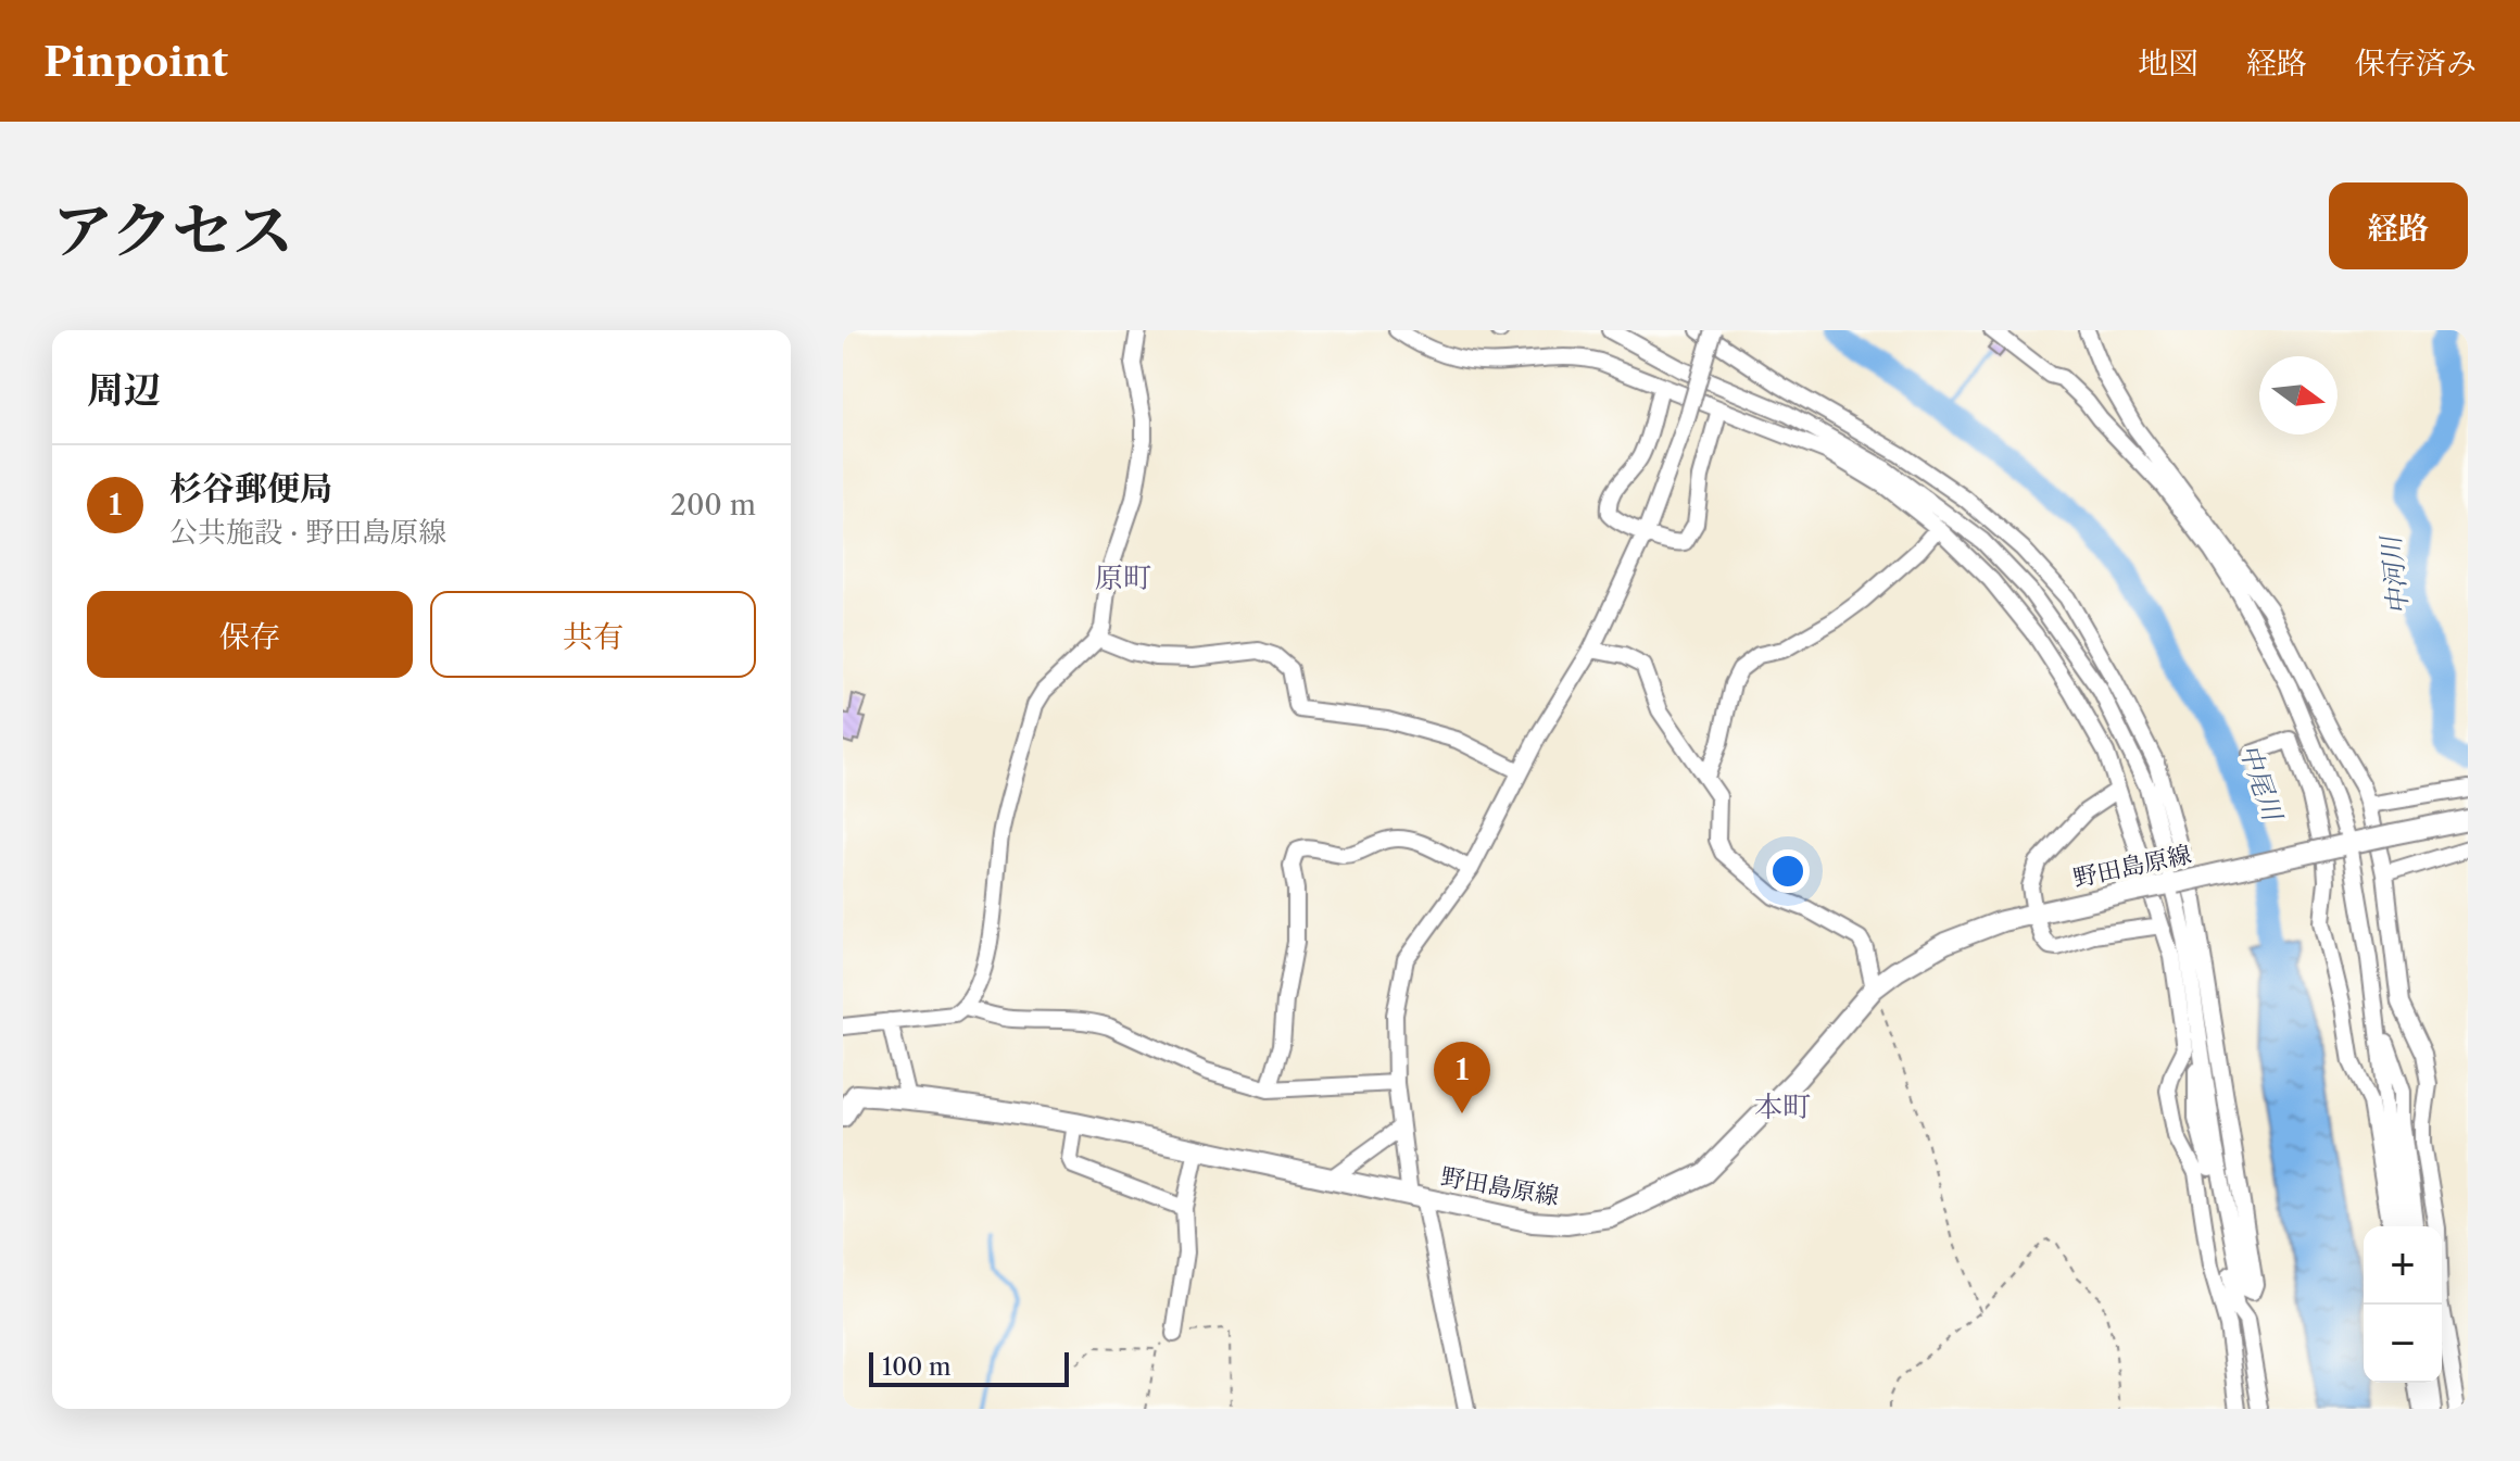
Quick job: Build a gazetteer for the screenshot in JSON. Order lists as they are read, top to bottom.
{
  "streets": {
    "main road": ["野田島原線"]
  },
  "districts": ["原町", "本町"],
  "water": ["中河川", "中尾川"],
  "scale_bar": "100 m",
  "north": "right",
  "page": {
    "header": "Pinpoint",
    "nav": ["地図", "経路", "保存済み"],
    "title": "アクセス",
    "buttons": [
      "経路",
      ["保存", "共有"]
    ],
    "heading": "周辺",
    "list": [
      {
        "mark": "1",
        "name": "杉谷郵便局",
        "note": "公共施設 · 野田島原線",
        "value": "200 m"
      }
    ],
    "pins": "1",
    "map_buttons": ["+", "−"],
    "scale": "100 m"
  }
}
